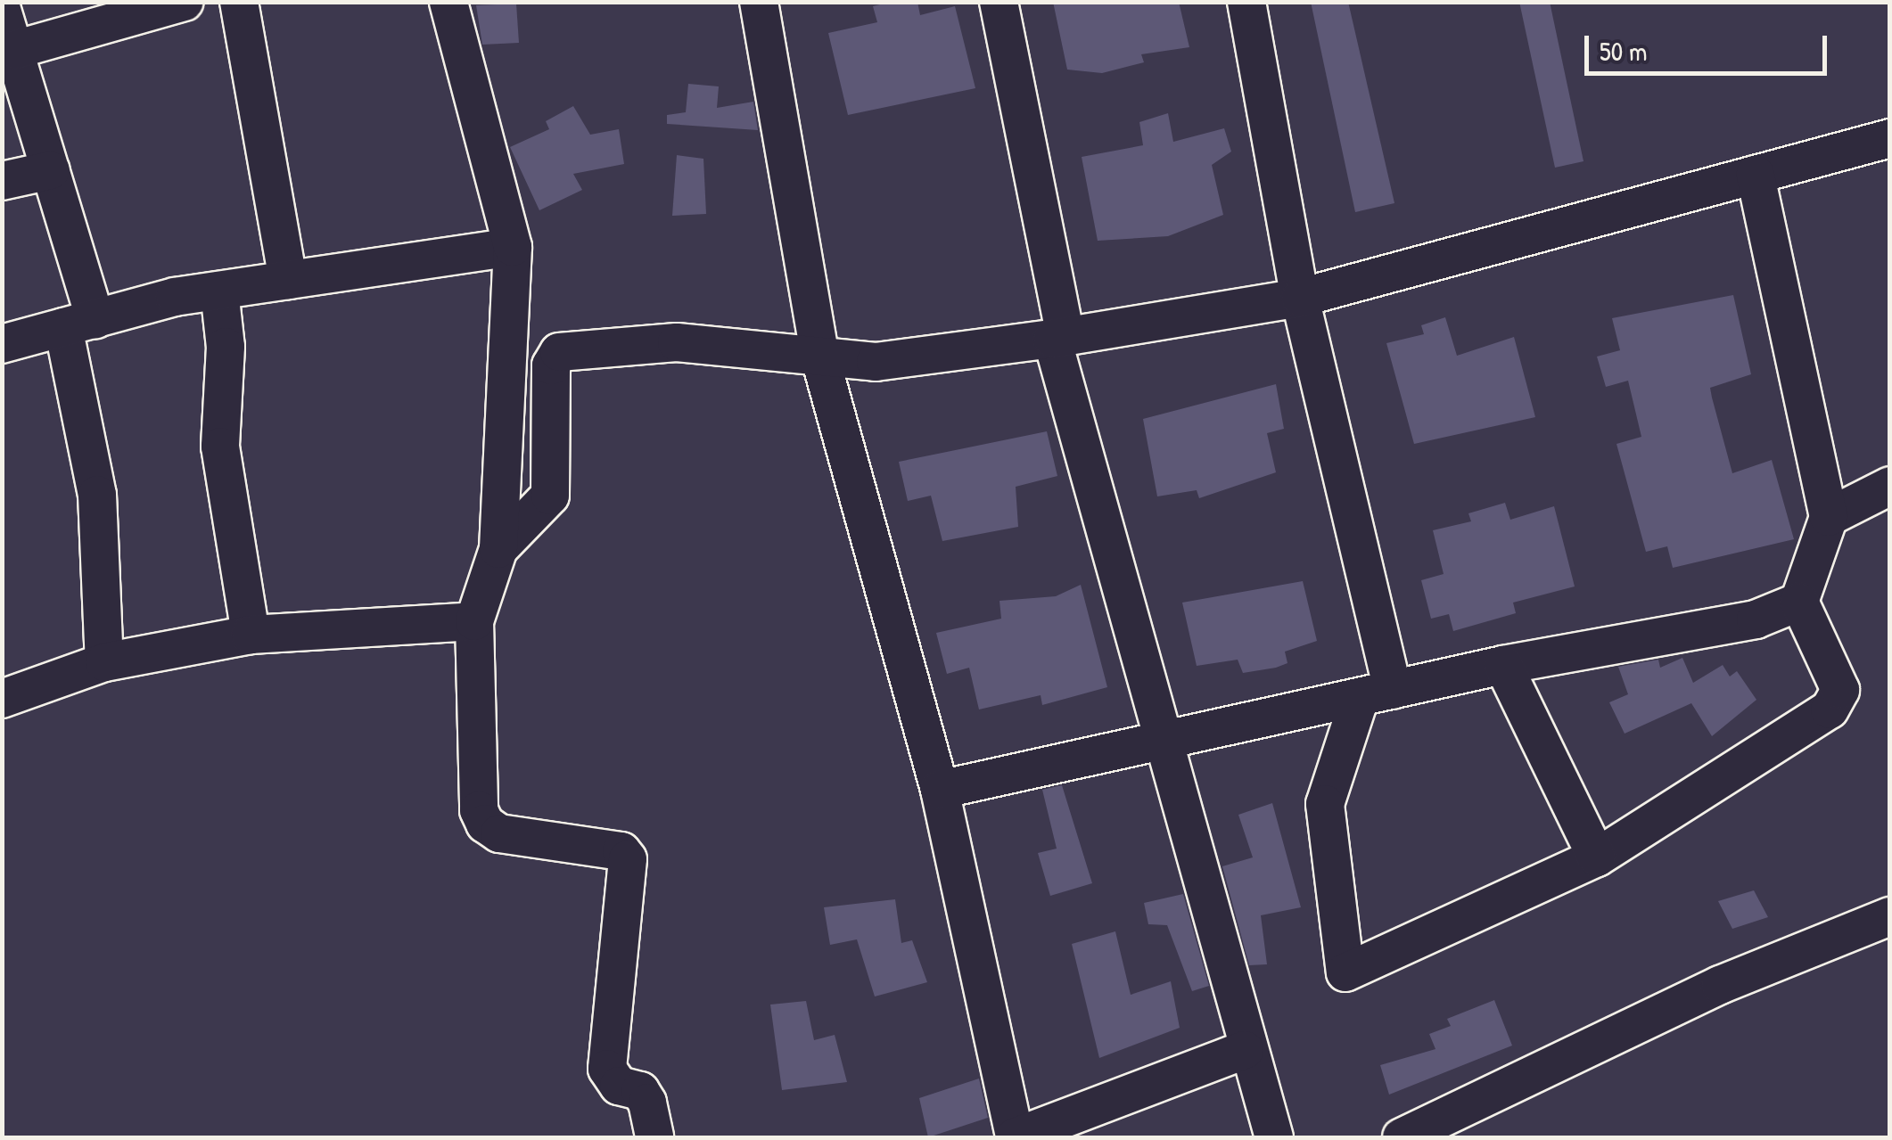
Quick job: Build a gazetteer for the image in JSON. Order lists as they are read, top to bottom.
{
  "scale_bar": "50 m"
}
